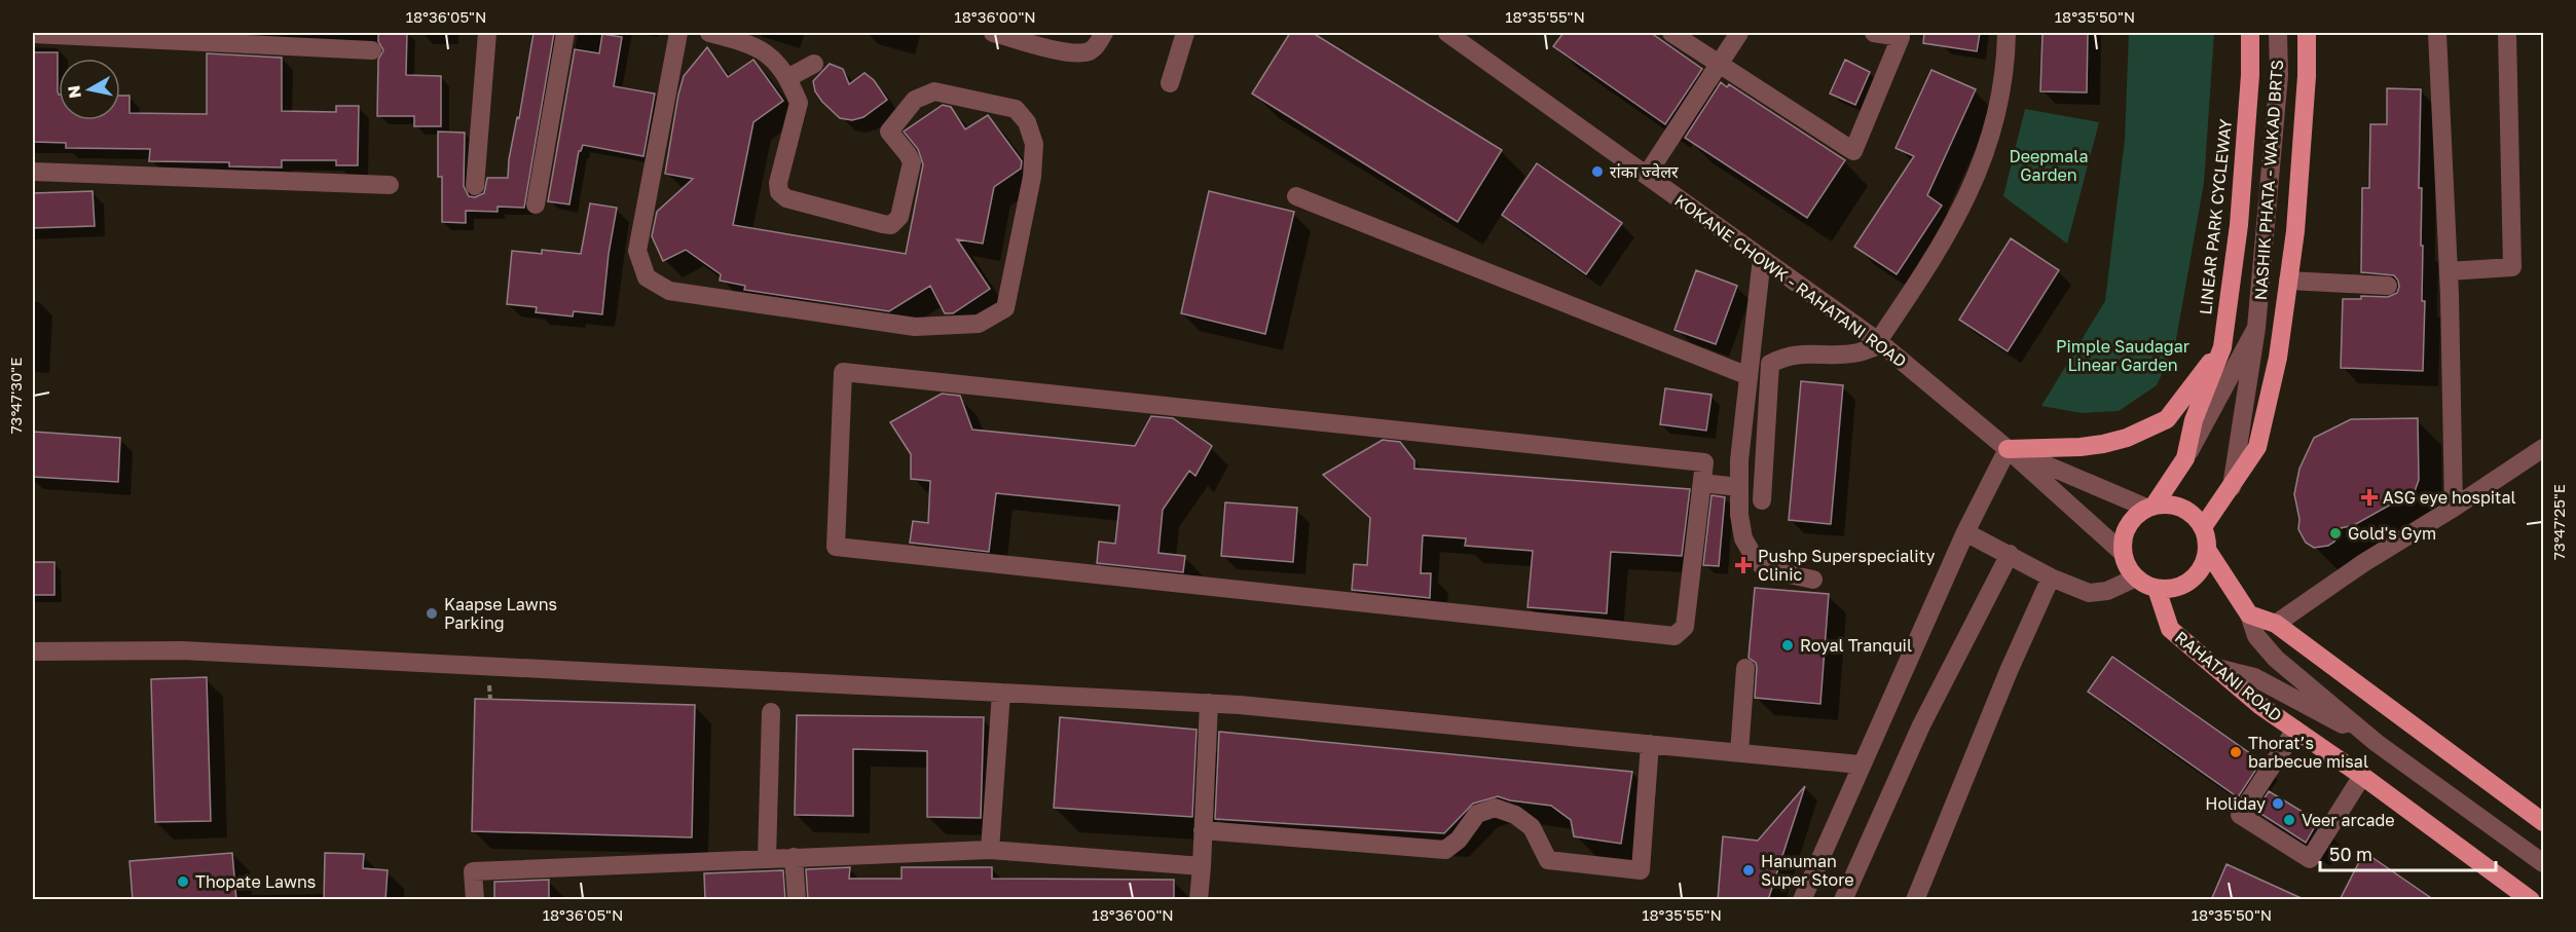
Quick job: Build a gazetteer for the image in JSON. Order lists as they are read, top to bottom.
{
  "streets": {
    "main road": ["RAHATANI ROAD"],
    "street": ["NASHIK PHATA - WAKAD BRTS", "KOKANE CHOWK - RAHATANI ROAD"]
  },
  "parks": ["Deepmala Garden", "Pimple Saudagar Linear Garden"],
  "places": {
    "other": [
      "रांका ज्वेलर",
      "Gold's Gym",
      "Kaapse Lawns Parking",
      "Royal Tranquil",
      "Thorat’s barbecue misal",
      "Holiday",
      "Veer arcade",
      "Hanuman Super Store",
      "Thopate Lawns"
    ],
    "health": ["ASG eye hospital", "Pushp Superspeciality Clinic"]
  },
  "scale_bar": "50 m",
  "north": "left",
  "coordinates": [
    "18°36'05\"N",
    "18°36'00\"N",
    "18°35'55\"N",
    "18°35'50\"N",
    "73°47'30\"E",
    "73°47'25\"E"
  ]
}
